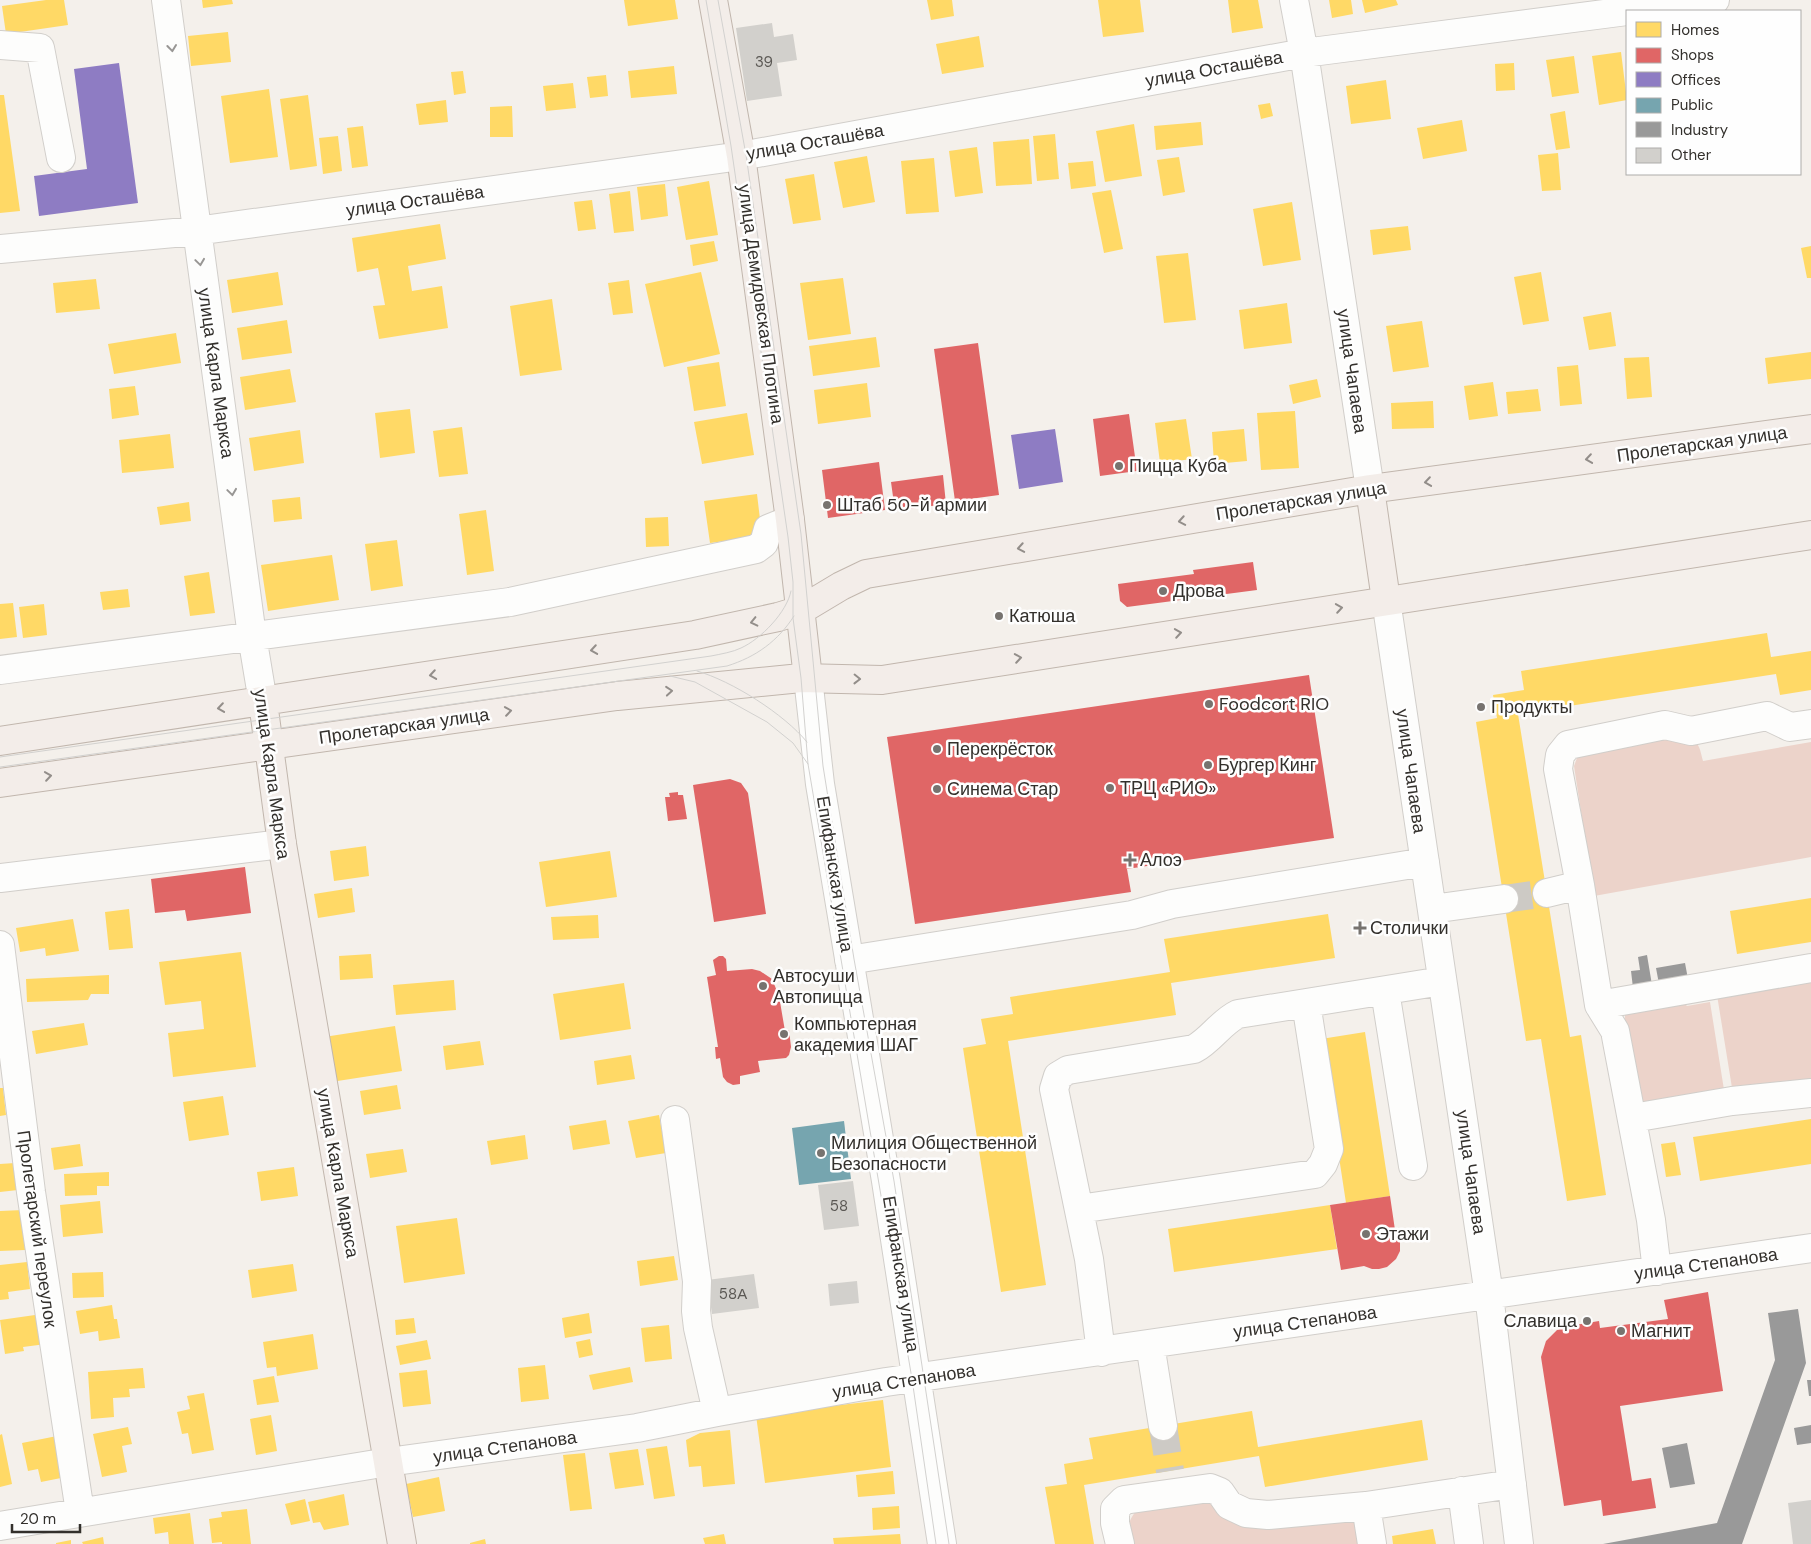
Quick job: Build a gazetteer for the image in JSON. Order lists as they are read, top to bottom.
{
  "streets": {
    "main road": [
      "улица Демидовская Плотина",
      "улица Чапаева",
      "улица Карла Маркса",
      "Пролетарская улица"
    ],
    "street": [
      "улица Осташёва",
      "Епифанская улица",
      "Пролетарский переулок",
      "улица Степанова"
    ]
  },
  "crossings": [
    ["улица Осташёва", "улица Демидовская Плотина"],
    ["улица Осташёва", "улица Чапаева"],
    ["улица Осташёва", "улица Карла Маркса"],
    ["улица Демидовская Плотина", "Пролетарская улица"],
    ["улица Чапаева", "Пролетарская улица"],
    ["улица Чапаева", "улица Степанова"],
    ["улица Карла Маркса", "Пролетарская улица"],
    ["улица Карла Маркса", "улица Степанова"],
    ["Пролетарская улица", "Епифанская улица"],
    ["Епифанская улица", "улица Степанова"],
    ["Пролетарский переулок", "улица Степанова"]
  ],
  "one_way": ["улица Карла Маркса"],
  "places": {
    "other": [
      "Пицца Куба",
      "Штаб 50-й армии",
      "Дрова",
      "Катюша",
      "Foodcort RIO",
      "Продукты",
      "Перекрёсток",
      "Бургер Кинг",
      "ТРЦ «РИО»",
      "Синема Стар",
      "Автосуши Автопицца",
      "Компьютерная академия ШАГ",
      "Милиция Общественной Безопасности",
      "Этажи",
      "Славица",
      "Магнит"
    ],
    "health": ["Алоэ", "Столички"]
  },
  "house_numbers": ["39", "58", "58А"],
  "legend": [
    "Homes",
    "Shops",
    "Offices",
    "Public",
    "Industry",
    "Other"
  ],
  "scale_bar": "20 m"
}
